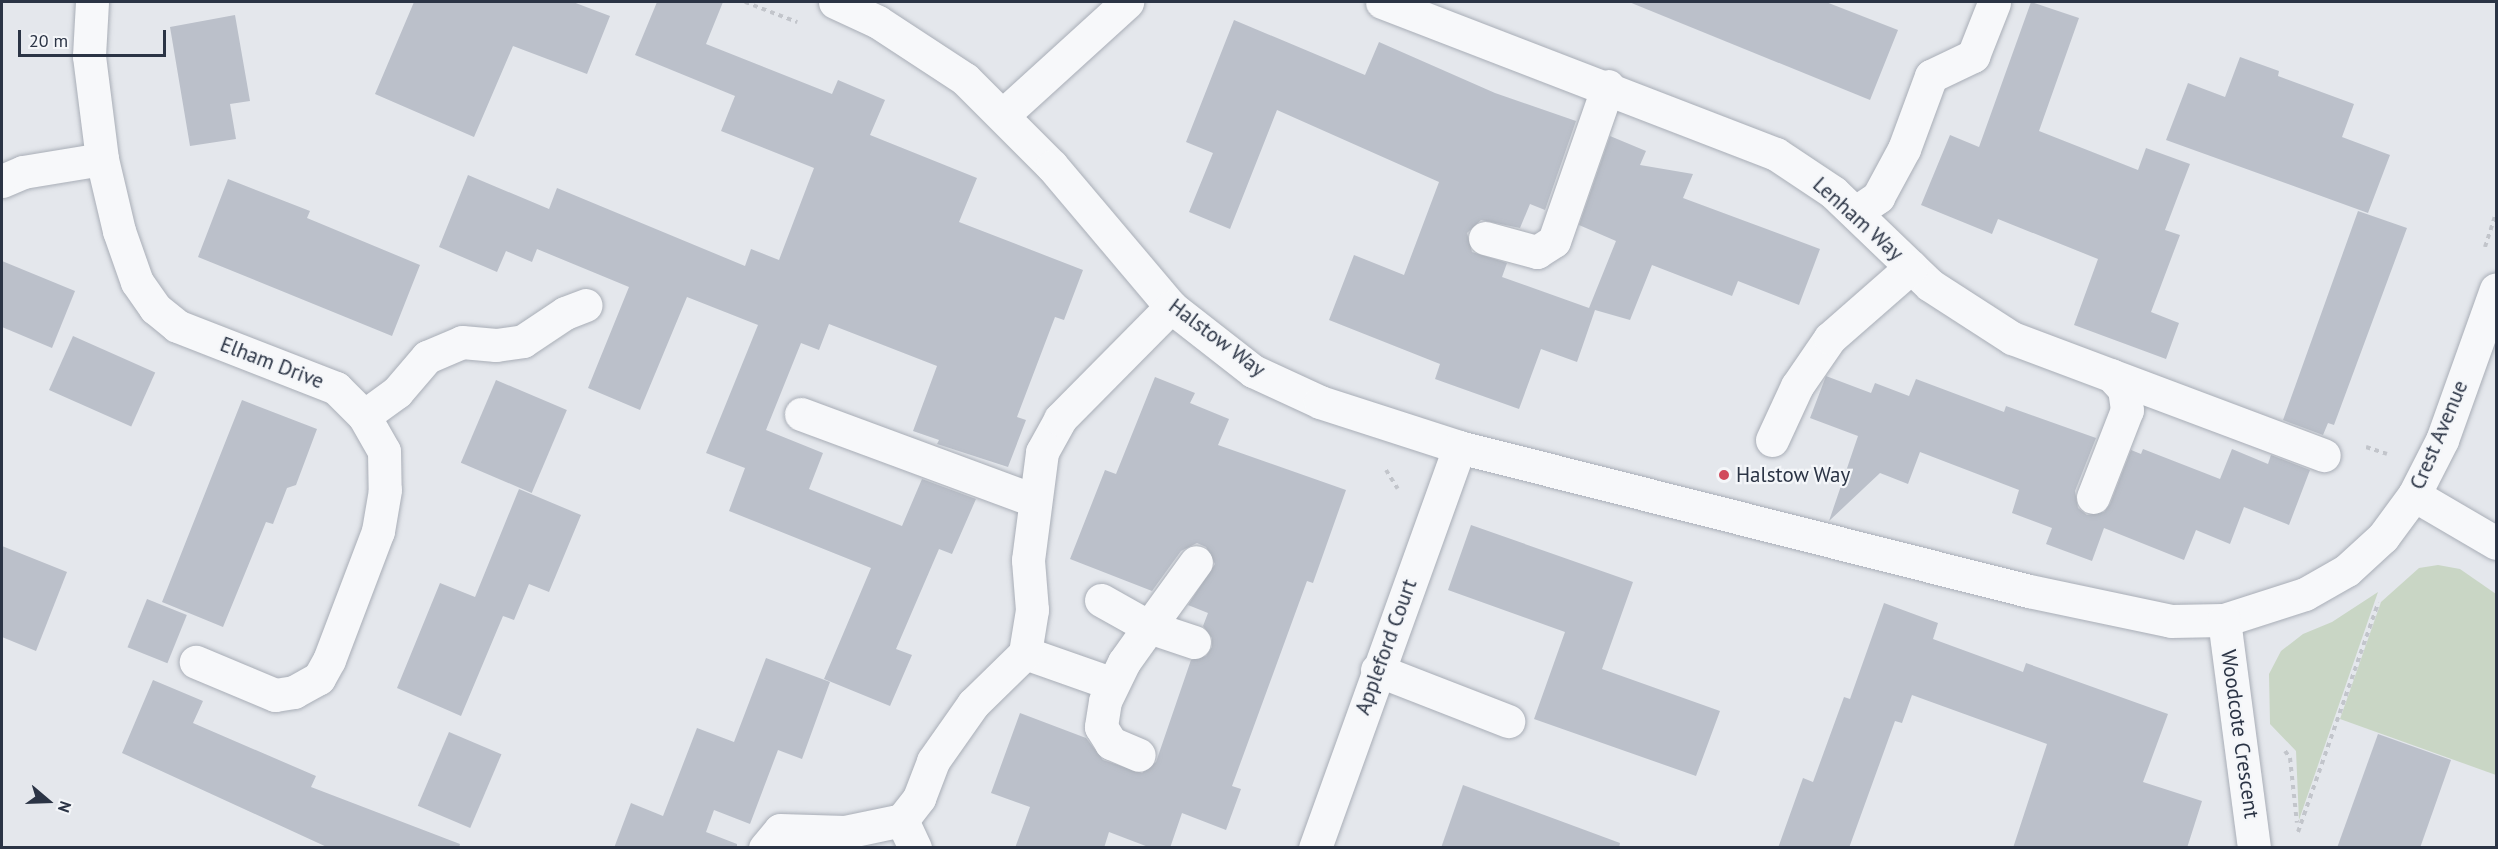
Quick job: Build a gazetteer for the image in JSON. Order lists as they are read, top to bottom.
{
  "streets": {
    "street": [
      "Lenham Way",
      "Halstow Way",
      "Elham Drive",
      "Crest Avenue",
      "Appleford Court",
      "Woodcote Crescent"
    ]
  },
  "crossings": [
    ["Halstow Way", "Crest Avenue"],
    ["Halstow Way", "Appleford Court"],
    ["Halstow Way", "Woodcote Crescent"],
    ["Crest Avenue", "Woodcote Crescent"]
  ],
  "places": ["Halstow Way"],
  "scale_bar": "20 m",
  "north": "right"
}
